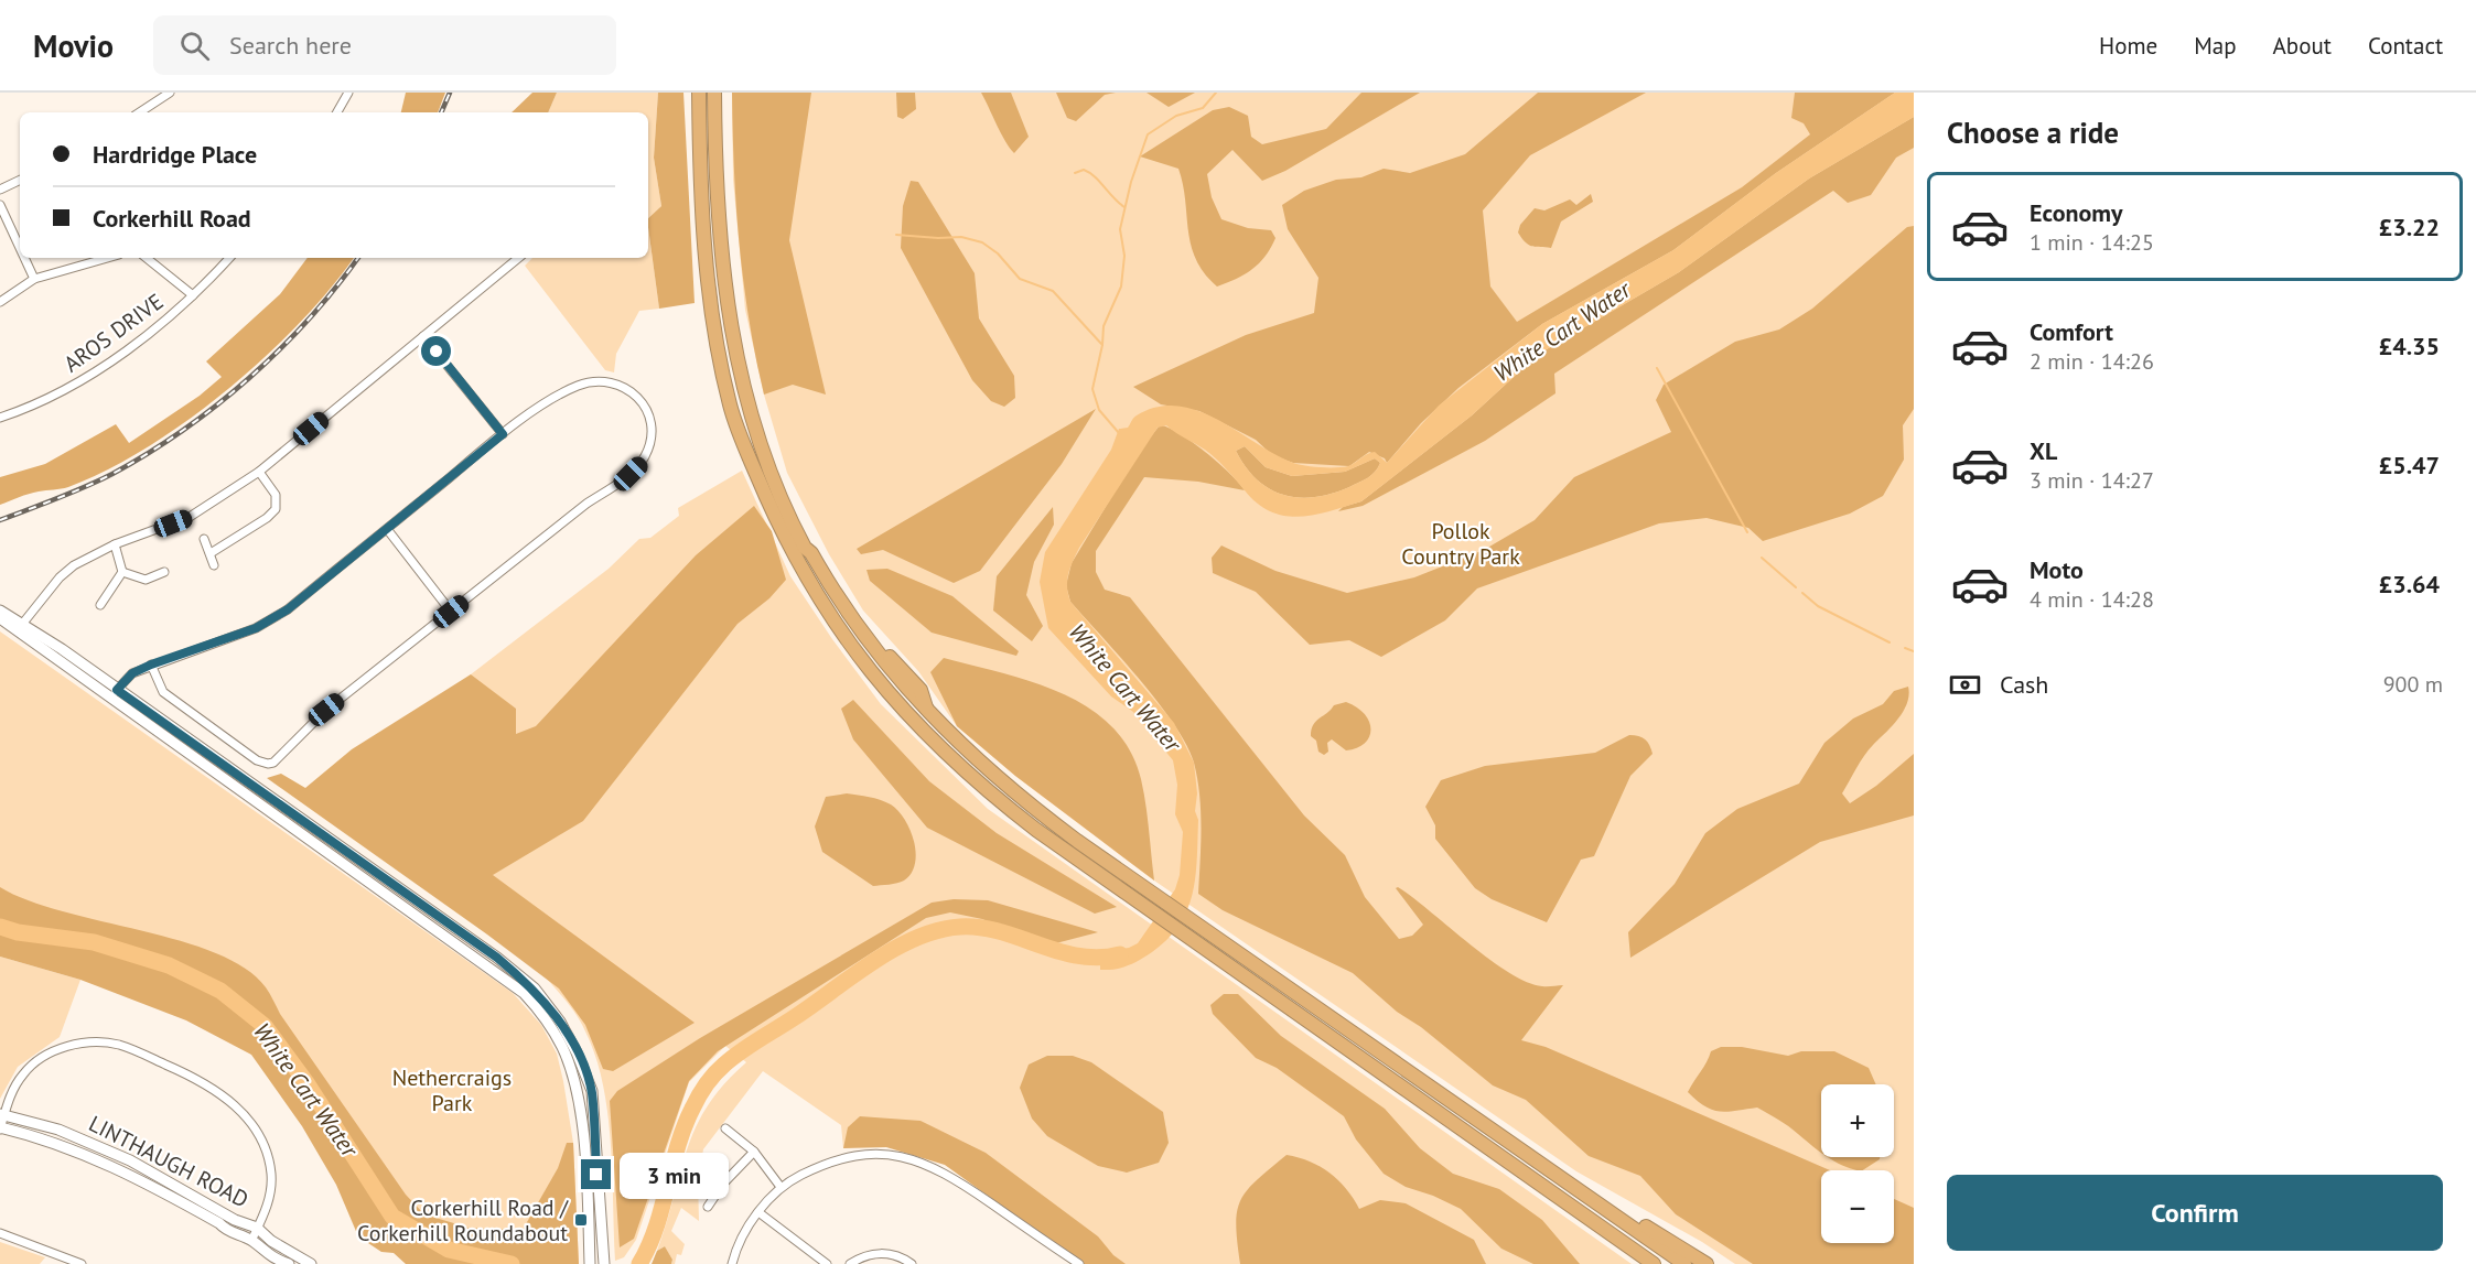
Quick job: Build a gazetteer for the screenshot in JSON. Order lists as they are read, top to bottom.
{
  "streets": {
    "street": ["AROS DRIVE", "LINTHAUGH ROAD"]
  },
  "water": ["White Cart Water"],
  "parks": ["Pollok Country Park", "Nethercraigs Park"],
  "places": {
    "transit": ["Corkerhill Road / Corkerhill Roundabout"]
  },
  "page": {
    "header": "Movio",
    "search": "Search here",
    "nav": [
      "Home",
      "Map",
      "About",
      "Contact"
    ],
    "heading": "Choose a ride",
    "banner": ["Hardridge Place", "Corkerhill Road"],
    "list": [
      {
        "name": "Economy",
        "note": "1 min · 14:25",
        "value": "£3.22"
      },
      {
        "name": "Comfort",
        "note": "2 min · 14:26",
        "value": "£4.35"
      },
      {
        "name": "XL",
        "note": "3 min · 14:27",
        "value": "£5.47"
      },
      {
        "name": "Moto",
        "note": "4 min · 14:28",
        "value": "£3.64"
      }
    ],
    "pay": ["Cash", "900 m"],
    "map_buttons": ["+", "−"],
    "bubble": "3 min",
    "buttons": "Confirm"
  }
}
